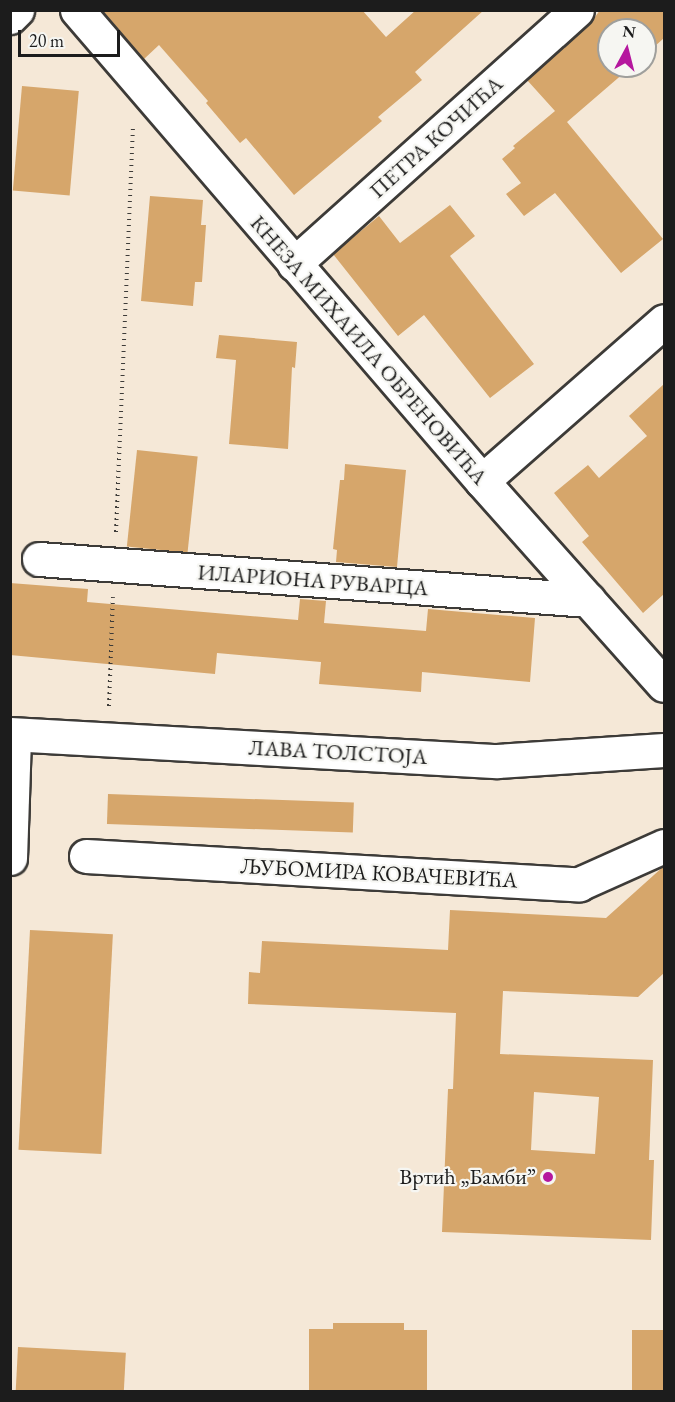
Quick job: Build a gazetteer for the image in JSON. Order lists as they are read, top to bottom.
{
  "streets": {
    "street": [
      "ПЕТРА КОЧИЋА",
      "КНЕЗА МИХАИЛА ОБРЕНОВИЋА",
      "ИЛАРИОНА РУВАРЦА",
      "ЛАВА ТОЛСТОЈА",
      "ЉУБОМИРА КОВАЧЕВИЋА"
    ]
  },
  "crossings": [
    ["ПЕТРА КОЧИЋА", "КНЕЗА МИХАИЛА ОБРЕНОВИЋА"],
    ["КНЕЗА МИХАИЛА ОБРЕНОВИЋА", "ИЛАРИОНА РУВАРЦА"]
  ],
  "places": ["Вртић „Бамби”"],
  "scale_bar": "20 m",
  "north": "top"
}
